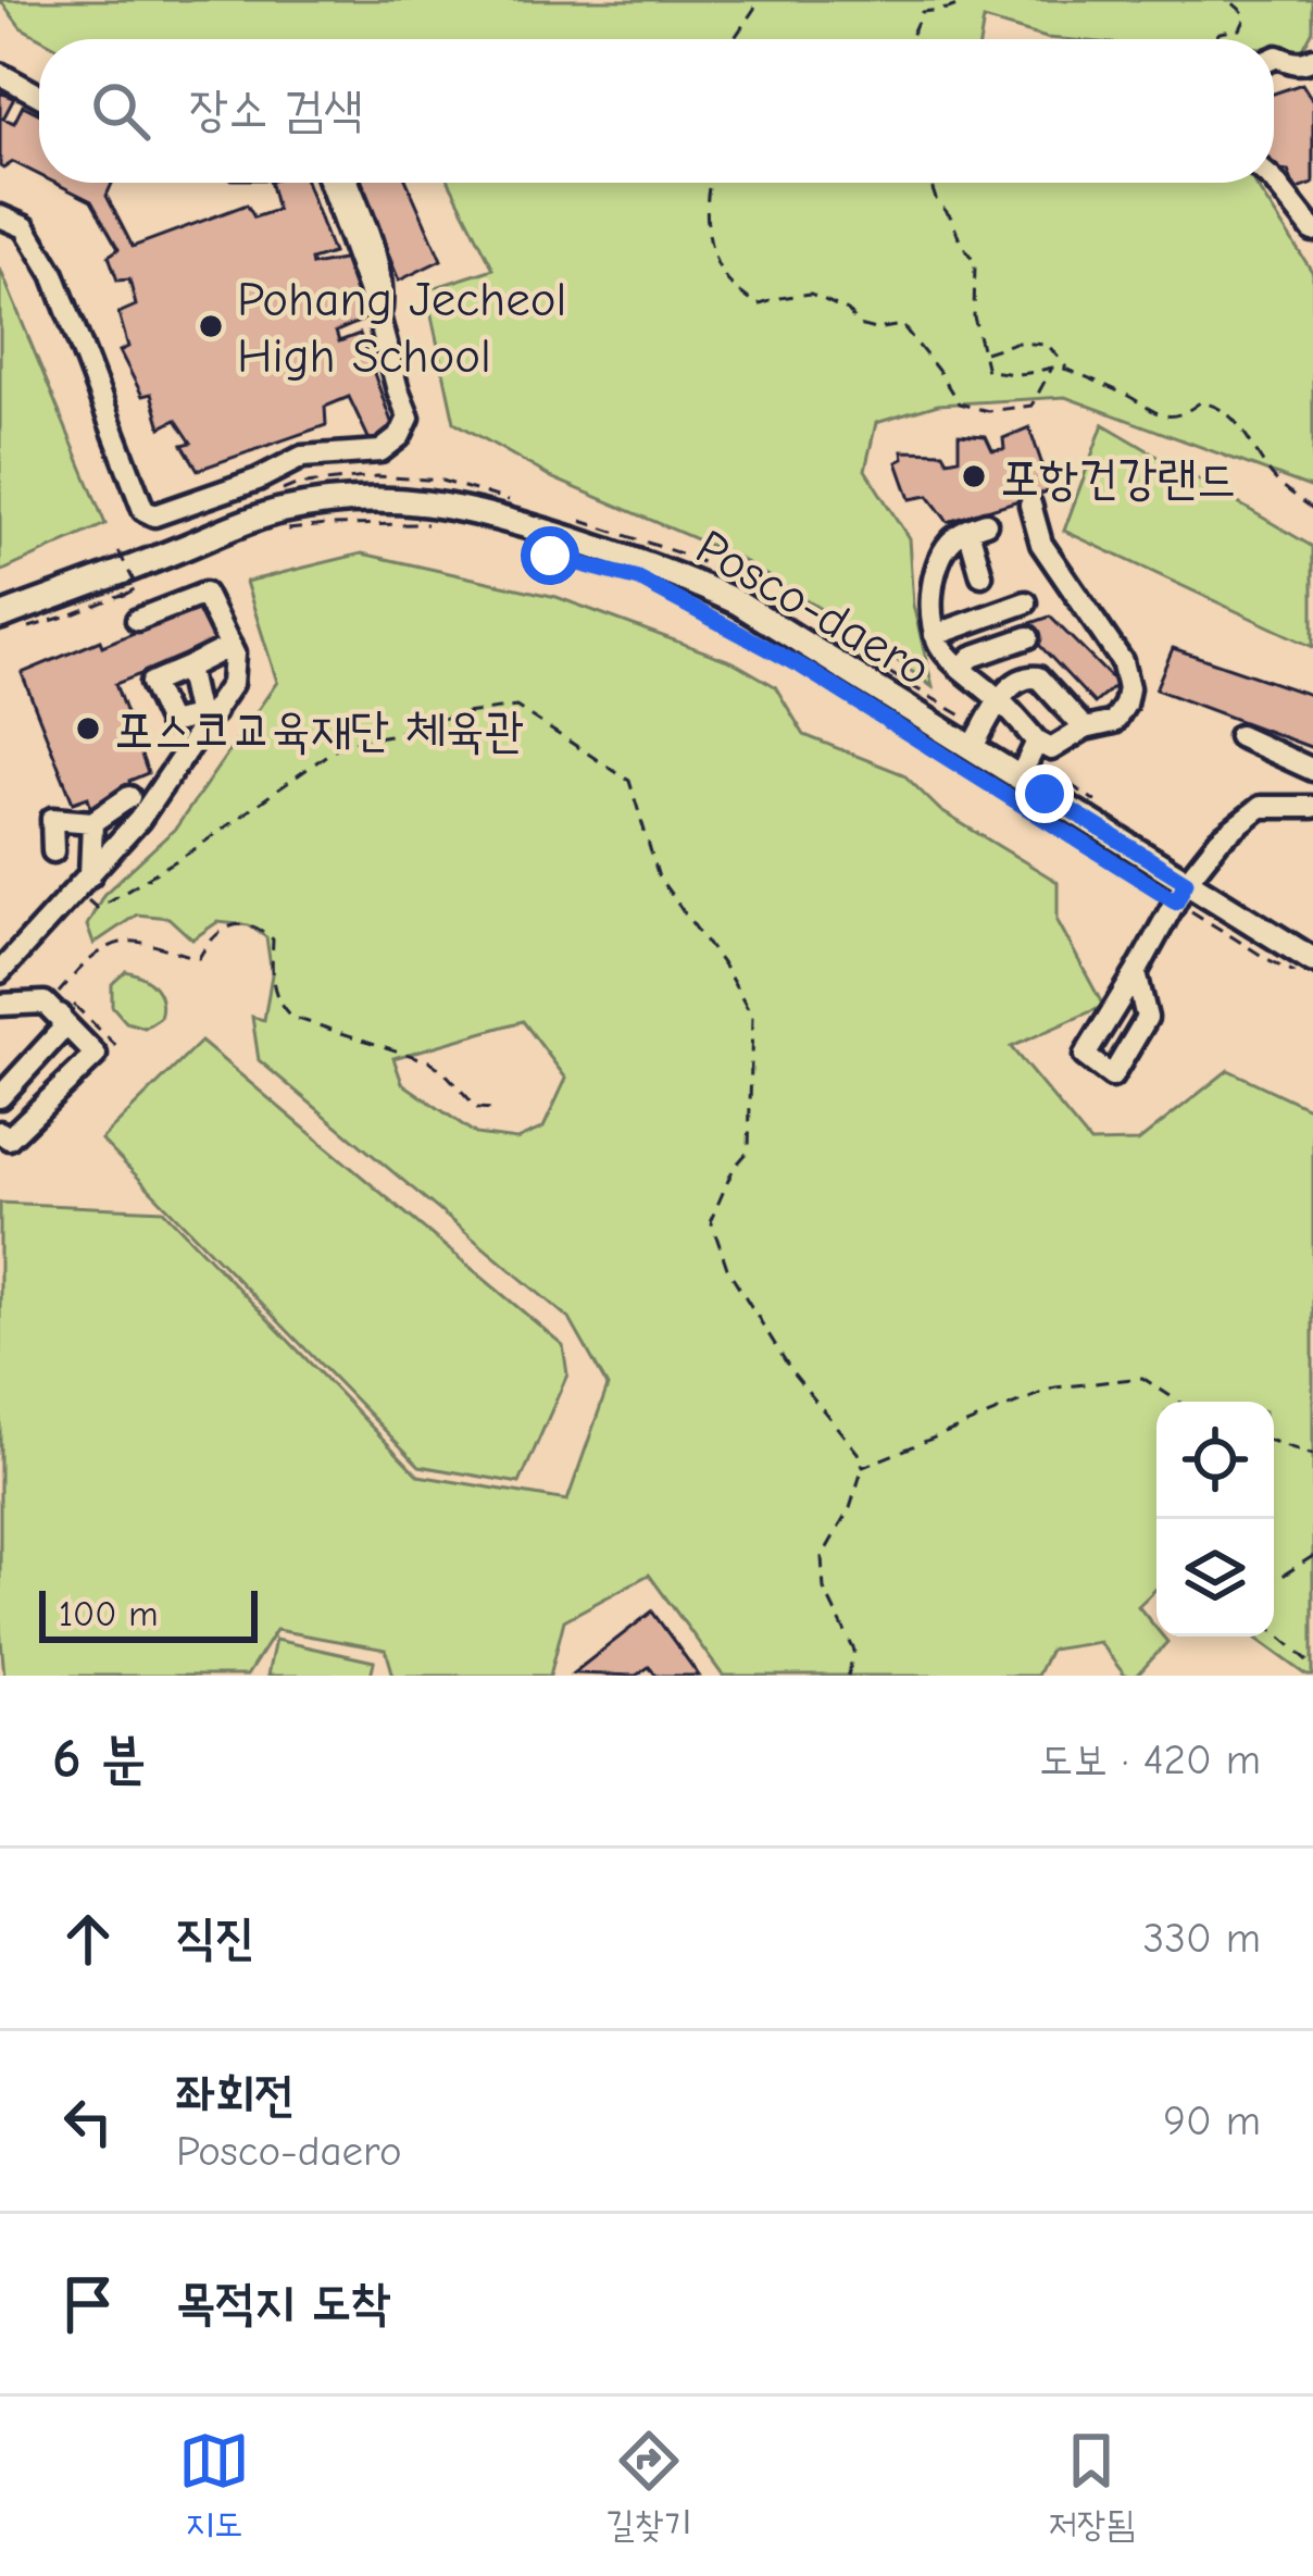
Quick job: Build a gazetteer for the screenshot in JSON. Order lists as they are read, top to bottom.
{
  "streets": {
    "main road": ["Posco-daero"]
  },
  "places": ["Pohang Jecheol High School", "포항건강랜드", "포스코교육재단 체육관"],
  "scale_bar": "100 m",
  "page": {
    "search": "장소 검색",
    "scale": "100 m",
    "heading": ["6 분", "도보 · 420 m"],
    "list": [
      ["직진", "330 m"],
      ["좌회전", "Posco-daero", "90 m"],
      "목적지 도착"
    ],
    "nav": ["지도", "길찾기", "저장됨"]
  }
}
